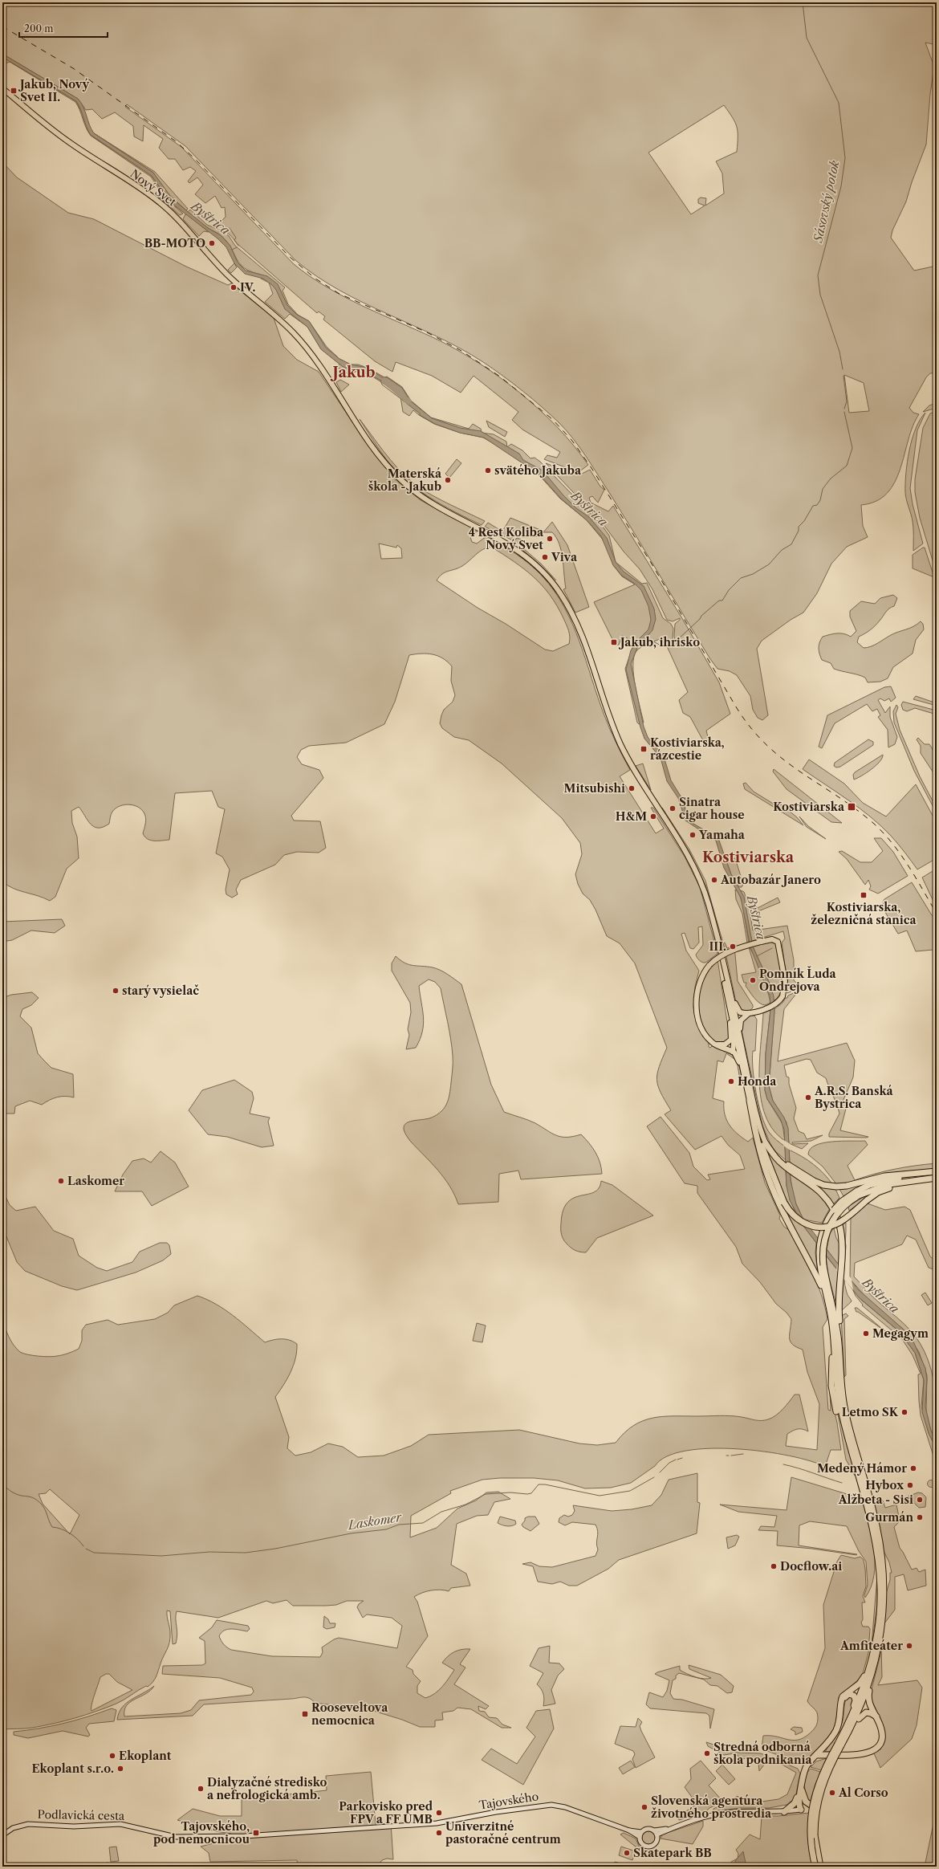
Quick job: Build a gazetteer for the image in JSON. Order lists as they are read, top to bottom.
{
  "streets": {
    "main road": ["Nový Svet", "Tajovského", "Podlavická cesta"]
  },
  "crossings": [
    ["Tajovského", "Podlavická cesta"]
  ],
  "districts": ["Jakub", "Kostiviarska"],
  "water": ["Sásovský potok", "Bystrica", "Laskomer"],
  "places": {
    "transit": [
      "Jakub, Nový Svet II.",
      "Jakub, ihrisko",
      "Kostiviarska, rázcestie",
      "Kostiviarska",
      "Kostiviarska, železničná stanica",
      "Rooseveltova nemocnica",
      "Tajovského, pod nemocnicou"
    ],
    "other": [
      "BB-MOTO",
      "IV.",
      "svätého Jakuba",
      "Materská škola - Jakub",
      "4 Rest Koliba Nový Svet",
      "Viva",
      "Mitsubishi",
      "Sinatra cigar house",
      "H&M",
      "Yamaha",
      "Autobazár Janero",
      "III.",
      "Pomník Ľuda Ondrejova",
      "starý vysielač",
      "Honda",
      "A.R.S. Banská Bystrica",
      "Laskomer",
      "Megagym",
      "Letmo SK",
      "Medený Hámor",
      "Hybox",
      "Alžbeta - Sisi",
      "Gurmán",
      "Docflow.ai",
      "Amfiteáter",
      "Stredná odborná škola podnikania",
      "Ekoplant",
      "Ekoplant s.r.o.",
      "Dialyzačné stredisko a nefrologická amb.",
      "Al Corso",
      "Slovenská agentúra životného prostredia",
      "Parkovisko pred FPV a FF UMB",
      "Univerzitné pastoračné centrum",
      "Skatepark BB"
    ]
  },
  "scale_bar": "200 m"
}
